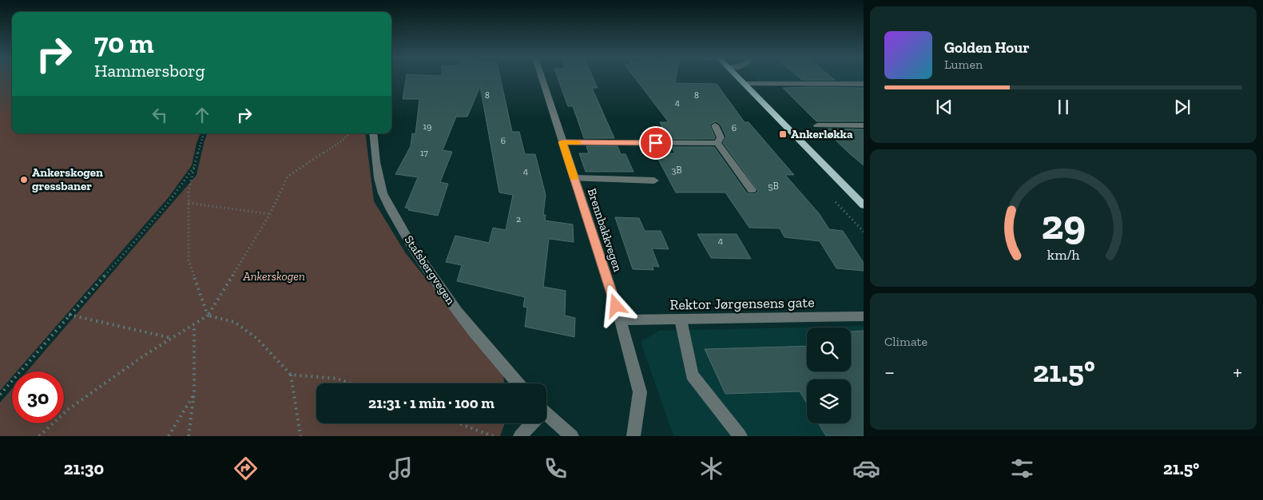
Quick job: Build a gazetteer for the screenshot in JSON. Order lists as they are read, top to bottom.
{
  "streets": {
    "street": ["Brennbakkvegen", "Stafsbergvegen", "Rektor Jørgensens gate"]
  },
  "crossings": [
    ["Brennbakkvegen", "Rektor Jørgensens gate"]
  ],
  "parks": ["Ankerskogen"],
  "places": {
    "transit": ["Ankerløkka"],
    "other": ["Ankerskogen gressbaner"]
  },
  "house_numbers": [
    "8",
    "8",
    "4",
    "19",
    "6",
    "6",
    "17",
    "3B",
    "4",
    "5B",
    "2",
    "4"
  ],
  "page": {
    "turn": ["70 m", "Hammersborg"],
    "song": ["Golden Hour", "Lumen"],
    "tile": "Climate",
    "heat": ["−", "21.5°", "+"],
    "limit": "30",
    "trip": "21:31 · 1 min · 100 m",
    "tabs": ["21:30", "21.5°"],
    "gauge": ["29", "km/h"]
  }
}
